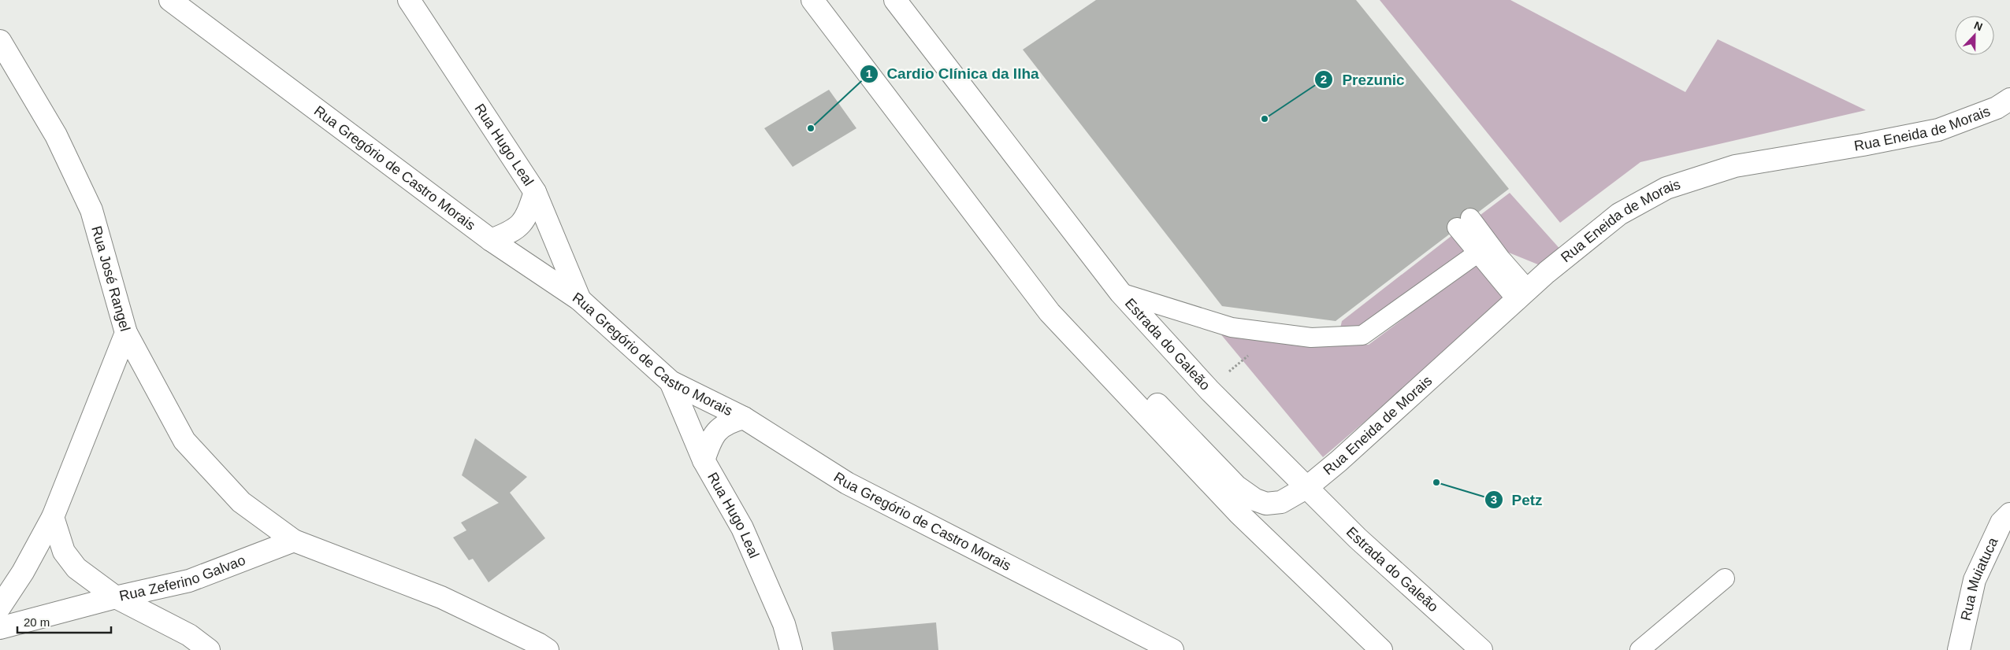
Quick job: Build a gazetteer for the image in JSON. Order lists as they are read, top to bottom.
{
  "streets": {
    "street": [
      "Rua Eneida de Morais",
      "Rua Hugo Leal",
      "Rua Gregório de Castro Morais",
      "Rua José Rangel",
      "Estrada do Galeão",
      "Rua Zeferino Galvao",
      "Rua Muiatuca"
    ]
  },
  "crossings": [
    ["Rua Eneida de Morais", "Estrada do Galeão"],
    ["Rua Hugo Leal", "Rua Gregório de Castro Morais"]
  ],
  "places": ["Prezunic", "Cardio Clínica da Ilha", "Petz"],
  "scale_bar": "20 m",
  "north": "top"
}
